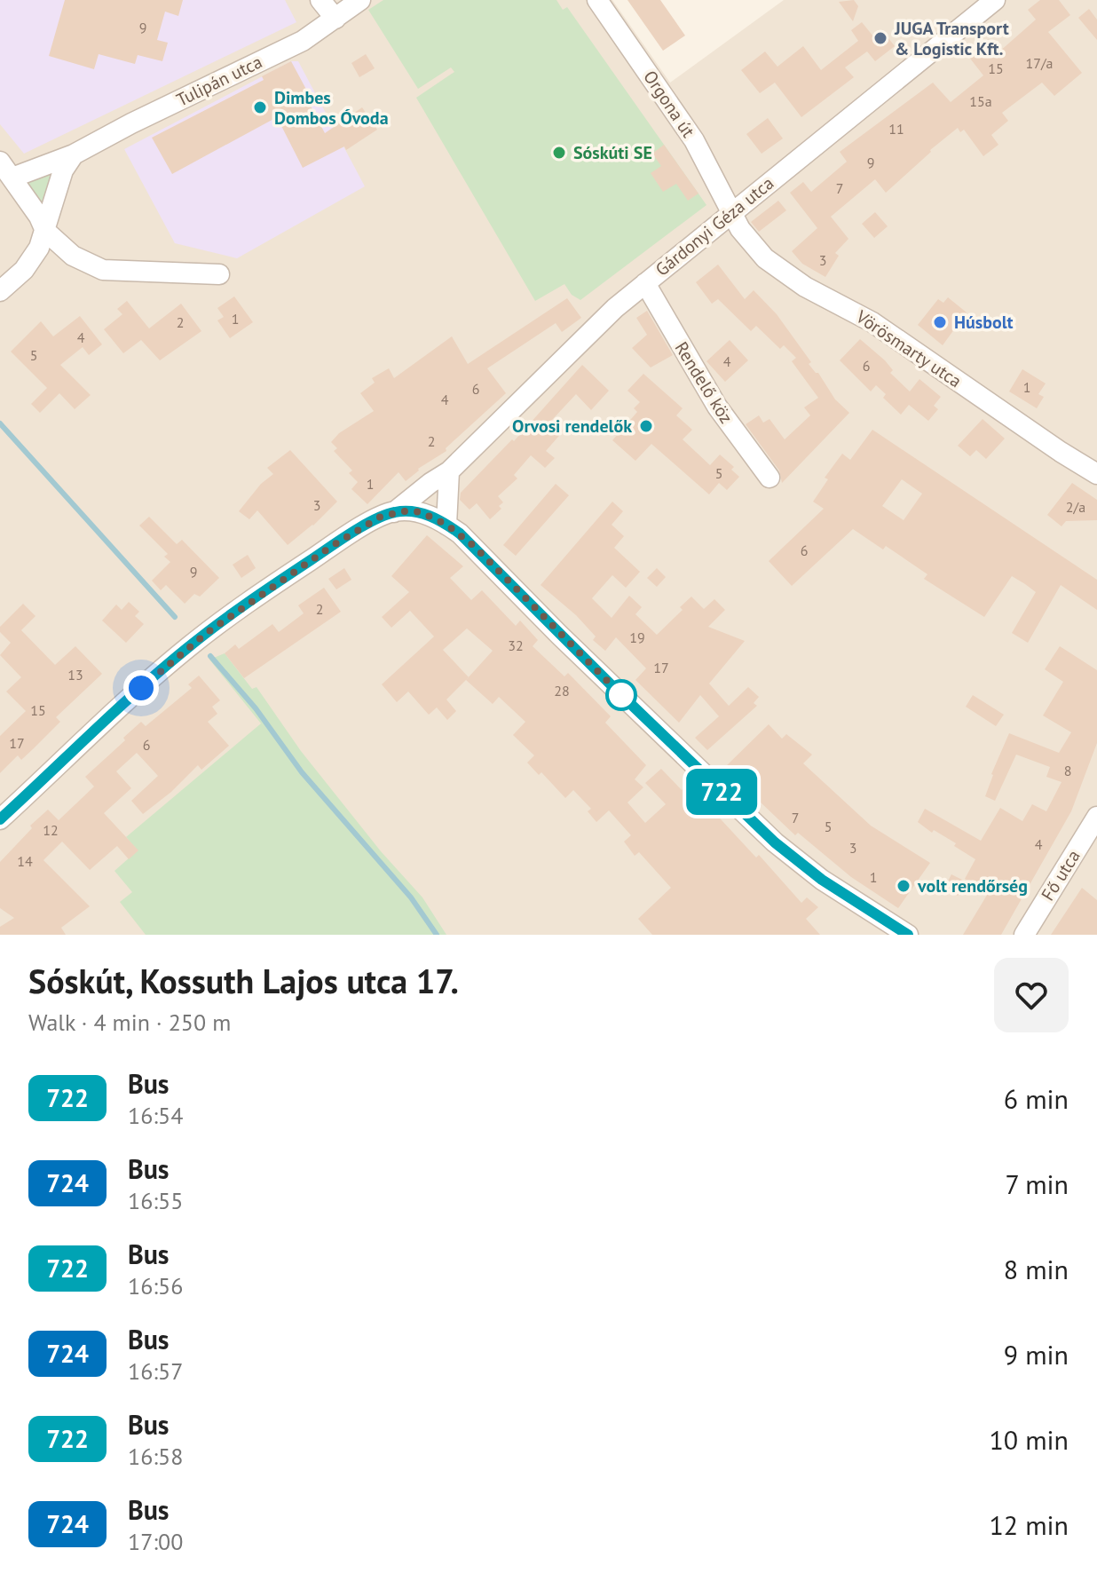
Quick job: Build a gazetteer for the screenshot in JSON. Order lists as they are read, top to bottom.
{
  "streets": {
    "street": [
      "Tulipán utca",
      "Orgona út",
      "Gárdonyi Géza utca",
      "Vörösmarty utca",
      "Rendelő köz",
      "Fő utca"
    ]
  },
  "crossings": [
    ["Orgona út", "Gárdonyi Géza utca"],
    ["Orgona út", "Vörösmarty utca"],
    ["Gárdonyi Géza utca", "Vörösmarty utca"],
    ["Gárdonyi Géza utca", "Rendelő köz"]
  ],
  "places": [
    "JUGA Transport & Logistic Kft.",
    "Dimbes Dombos Óvoda",
    "Sóskúti SE",
    "Húsbolt",
    "Orvosi rendelők",
    "volt rendőrség"
  ],
  "lines": ["bus line 722"],
  "house_numbers": [
    "9",
    "17/a",
    "15",
    "15a",
    "11",
    "9",
    "7",
    "3",
    "1",
    "2",
    "4",
    "5",
    "4",
    "6",
    "1",
    "6",
    "4",
    "2",
    "5",
    "1",
    "3",
    "2/a",
    "6",
    "9",
    "2",
    "19",
    "32",
    "17",
    "13",
    "28",
    "15",
    "17",
    "6",
    "8",
    "7",
    "5",
    "12",
    "4",
    "3",
    "14",
    "1"
  ],
  "page": {
    "on_map": "722",
    "heading": ["Sóskút, Kossuth Lajos utca 17.", "Walk · 4 min · 250 m"],
    "list": [
      {
        "mark": "722",
        "name": "Bus",
        "note": "16:54",
        "value": "6 min"
      },
      {
        "mark": "724",
        "name": "Bus",
        "note": "16:55",
        "value": "7 min"
      },
      {
        "mark": "722",
        "name": "Bus",
        "note": "16:56",
        "value": "8 min"
      },
      {
        "mark": "724",
        "name": "Bus",
        "note": "16:57",
        "value": "9 min"
      },
      {
        "mark": "722",
        "name": "Bus",
        "note": "16:58",
        "value": "10 min"
      },
      {
        "mark": "724",
        "name": "Bus",
        "note": "17:00",
        "value": "12 min"
      }
    ]
  }
}
